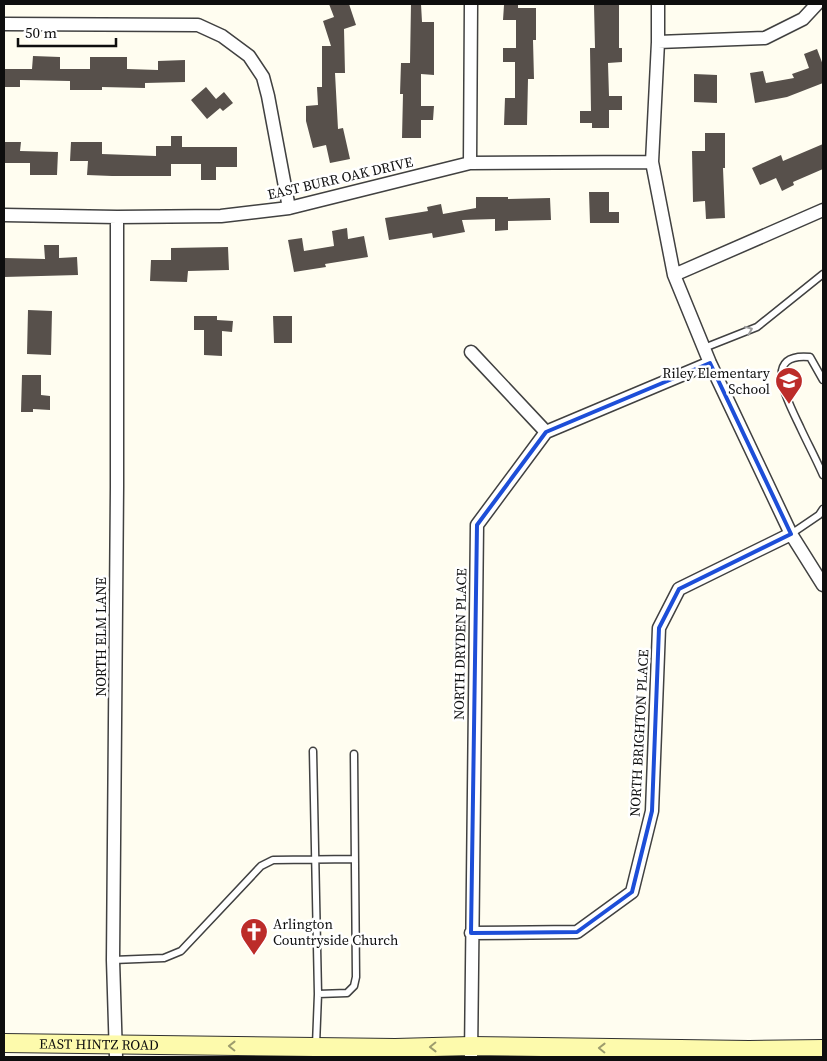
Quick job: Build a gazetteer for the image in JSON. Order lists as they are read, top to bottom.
{
  "streets": {
    "main road": ["EAST HINTZ ROAD"],
    "street": [
      "EAST BURR OAK DRIVE",
      "NORTH ELM LANE",
      "NORTH DRYDEN PLACE",
      "NORTH BRIGHTON PLACE"
    ]
  },
  "crossings": [
    ["EAST BURR OAK DRIVE", "NORTH ELM LANE"],
    ["NORTH ELM LANE", "EAST HINTZ ROAD"],
    ["NORTH DRYDEN PLACE", "NORTH BRIGHTON PLACE"],
    ["NORTH DRYDEN PLACE", "EAST HINTZ ROAD"]
  ],
  "one_way": ["EAST HINTZ ROAD"],
  "places": {
    "school or university": ["Riley Elementary School"],
    "church": ["Arlington Countryside Church"]
  },
  "scale_bar": "50 m"
}
